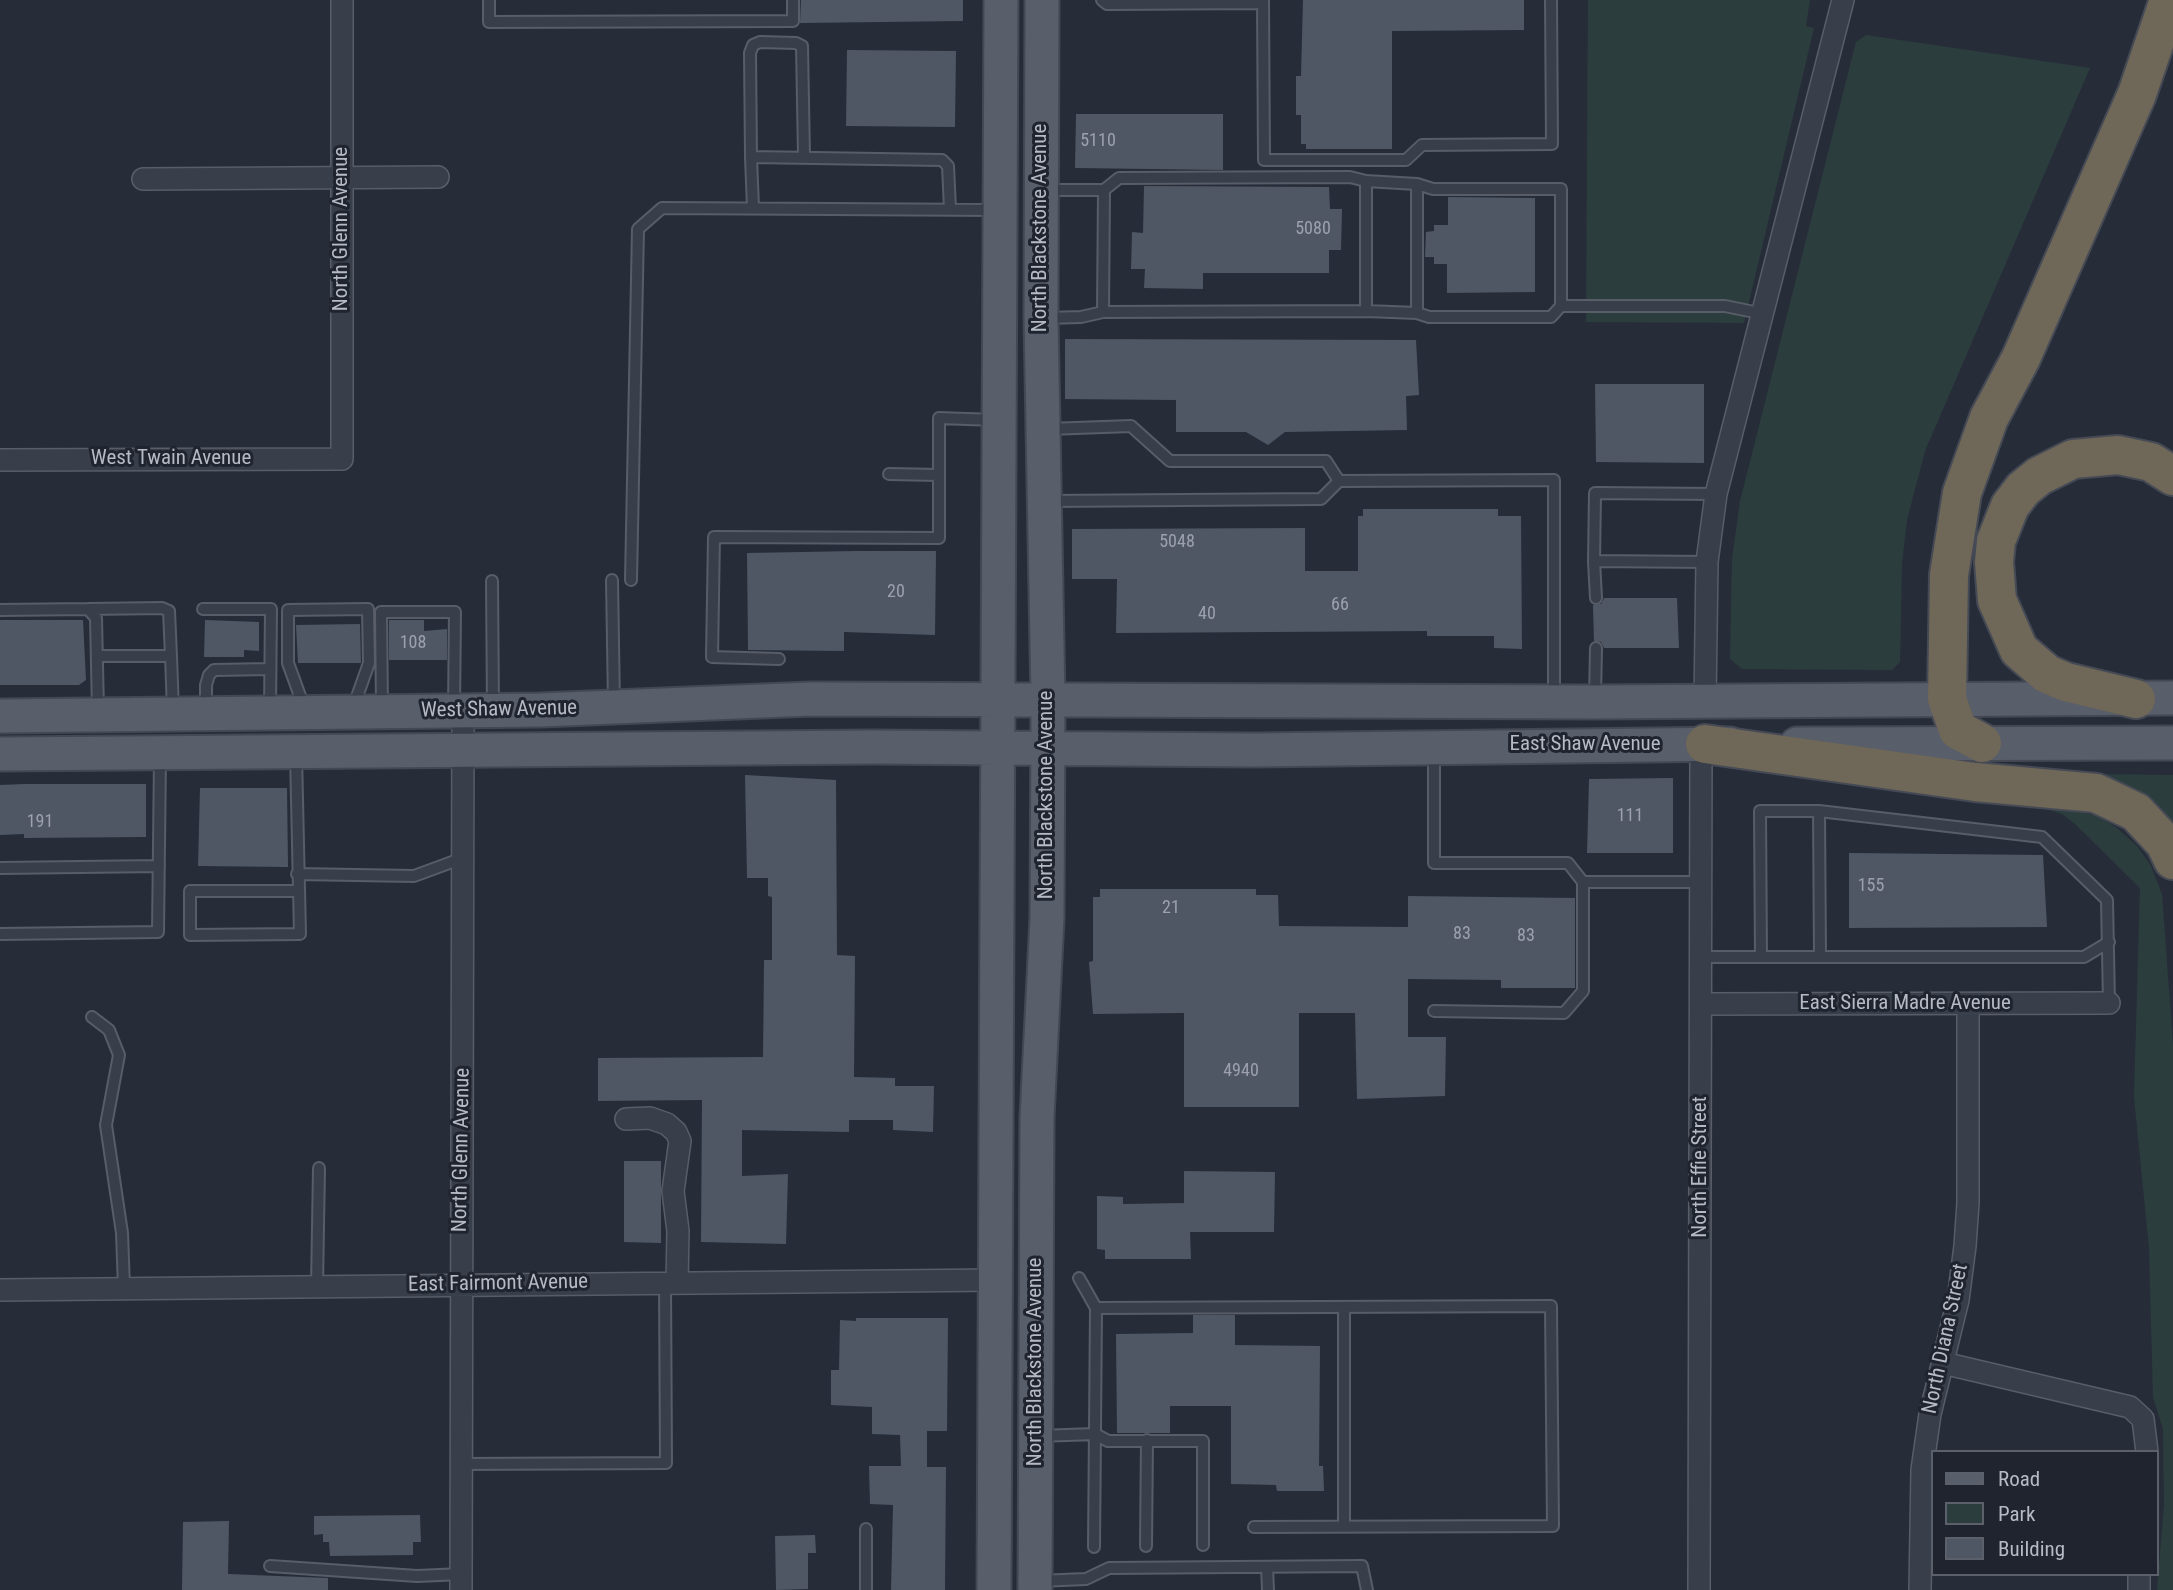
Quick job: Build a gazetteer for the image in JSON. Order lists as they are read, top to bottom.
{
  "streets": {
    "main road": ["North Blackstone Avenue", "West Shaw Avenue", "East Shaw Avenue"],
    "street": [
      "North Glenn Avenue",
      "West Twain Avenue",
      "East Sierra Madre Avenue",
      "North Effie Street",
      "East Fairmont Avenue",
      "North Diana Street"
    ]
  },
  "crossings": [
    ["North Blackstone Avenue", "West Shaw Avenue"],
    ["North Blackstone Avenue", "East Shaw Avenue"],
    ["North Blackstone Avenue", "East Fairmont Avenue"],
    ["North Glenn Avenue", "West Twain Avenue"],
    ["North Glenn Avenue", "West Shaw Avenue"],
    ["North Glenn Avenue", "East Fairmont Avenue"],
    ["West Shaw Avenue", "East Shaw Avenue"],
    ["East Shaw Avenue", "North Effie Street"],
    ["East Sierra Madre Avenue", "North Effie Street"],
    ["East Sierra Madre Avenue", "North Diana Street"]
  ],
  "house_numbers": [
    "5110",
    "5080",
    "5048",
    "20",
    "66",
    "40",
    "108",
    "111",
    "191",
    "155",
    "21",
    "83",
    "83",
    "4940"
  ],
  "legend": ["Road", "Park", "Building"]
}
